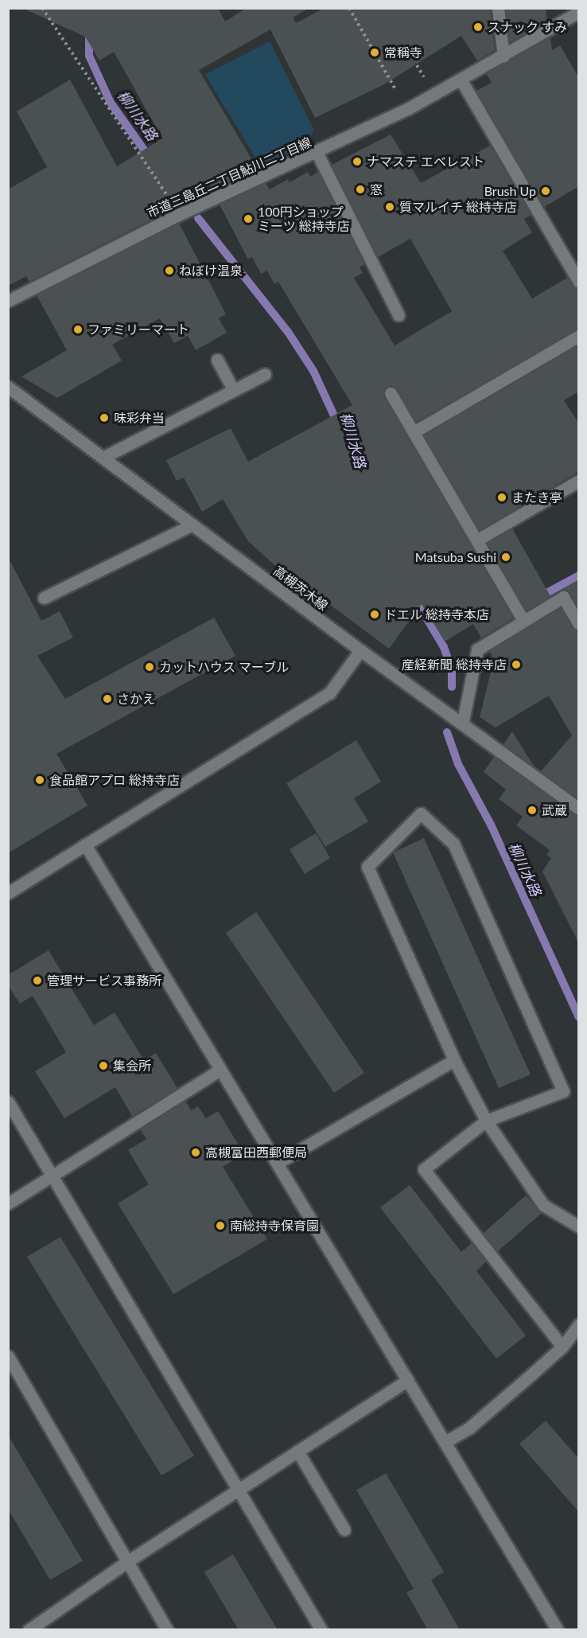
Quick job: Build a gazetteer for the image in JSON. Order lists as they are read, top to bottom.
{
  "streets": {
    "street": ["市道三島丘二丁目鮎川二丁目線", "高槻茨木線"]
  },
  "water": ["柳川水路"],
  "places": [
    "スナック すみ",
    "常稱寺",
    "ナマステ エベレスト",
    "窓",
    "Brush Up",
    "質マルイチ 総持寺店",
    "100円ショップ ミーツ 総持寺店",
    "ねぼけ温泉",
    "ファミリーマート",
    "味彩弁当",
    "またき亭",
    "Matsuba Sushi",
    "ドエル 総持寺本店",
    "産経新聞 総持寺店",
    "カットハウス マーブル",
    "さかえ",
    "食品館アプロ 総持寺店",
    "武蔵",
    "管理サービス事務所",
    "集会所",
    "高槻富田西郵便局",
    "南総持寺保育園"
  ]
}
